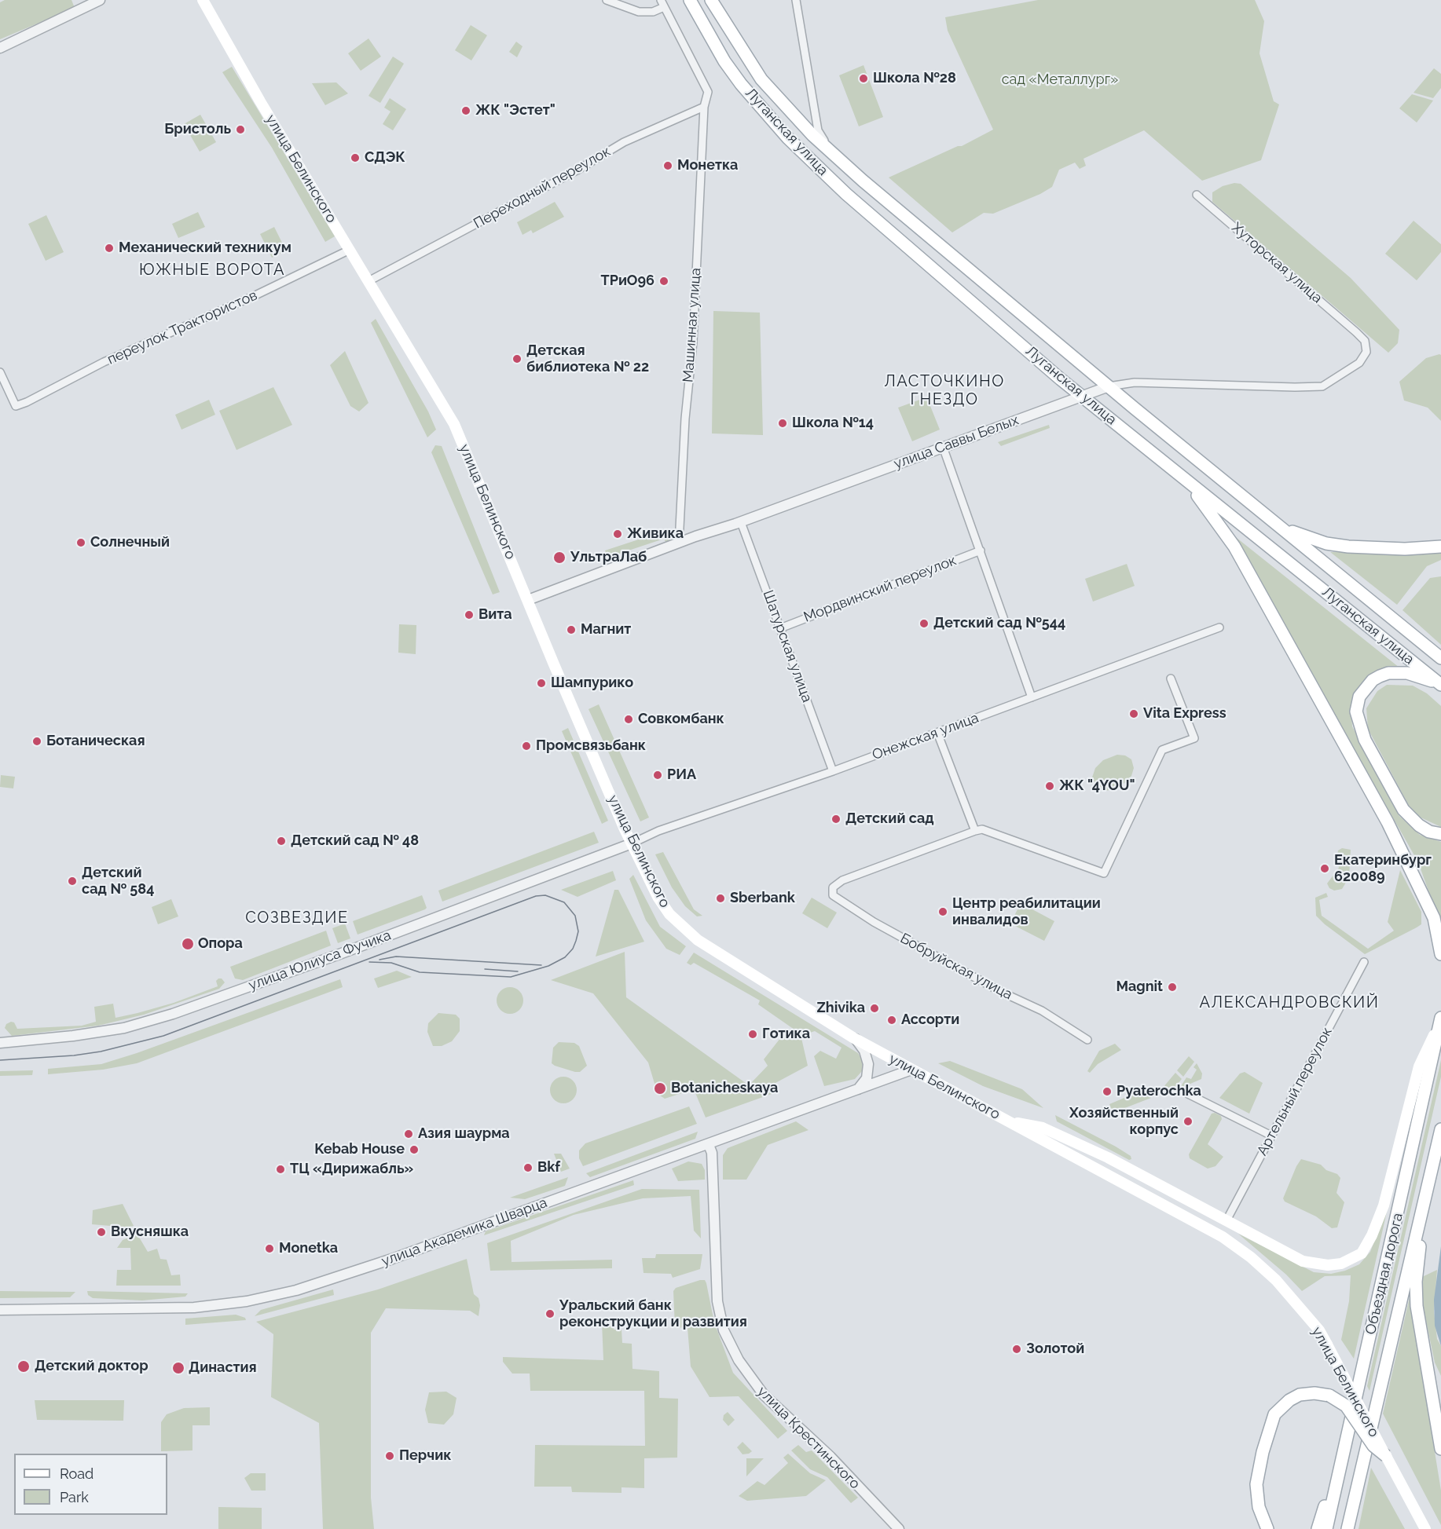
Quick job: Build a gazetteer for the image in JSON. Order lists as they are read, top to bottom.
{
  "streets": {
    "main road": ["Луганская улица", "улица Белинского", "Объездная дорога"],
    "street": [
      "Переходный переулок",
      "Хуторская улица",
      "Машинная улица",
      "переулок Трактористов",
      "улица Саввы Белых",
      "Мордвинский переулок",
      "Шатурская улица",
      "Онежская улица",
      "улица Юлиуса Фучика",
      "Бобруйская улица",
      "Артельный переулок",
      "улица Академика Шварца",
      "улица Крестинского"
    ]
  },
  "crossings": [
    ["Луганская улица", "улица Саввы Белых"],
    ["улица Белинского", "Переходный переулок"],
    ["улица Белинского", "переулок Трактористов"],
    ["улица Белинского", "улица Саввы Белых"],
    ["улица Белинского", "Онежская улица"],
    ["улица Белинского", "улица Юлиуса Фучика"],
    ["улица Белинского", "улица Академика Шварца"],
    ["Переходный переулок", "Машинная улица"],
    ["Хуторская улица", "улица Саввы Белых"],
    ["Машинная улица", "улица Саввы Белых"],
    ["улица Саввы Белых", "Шатурская улица"],
    ["Мордвинский переулок", "Шатурская улица"],
    ["Шатурская улица", "Онежская улица"],
    ["Онежская улица", "улица Юлиуса Фучика"],
    ["улица Академика Шварца", "улица Крестинского"]
  ],
  "districts": [
    "ЮЖНЫЕ ВОРОТА",
    "ЛАСТОЧКИНО ГНЕЗДО",
    "СОЗВЕЗДИЕ",
    "АЛЕКСАНДРОВСКИЙ"
  ],
  "parks": ["сад «Металлург»"],
  "places": [
    "Школа №28",
    "ЖК \"Эстет\"",
    "Бристоль",
    "СДЭК",
    "Монетка",
    "Механический техникум",
    "ТРиО96",
    "Детская библиотека № 22",
    "Школа №14",
    "Живика",
    "Солнечный",
    "УльтраЛаб",
    "Вита",
    "Детский сад №544",
    "Магнит",
    "Шампурико",
    "Vita Express",
    "Совкомбанк",
    "Ботаническая",
    "Промсвязьбанк",
    "РИА",
    "ЖК \"4YOU\"",
    "Детский сад",
    "Детский сад № 48",
    "Екатеринбург 620089",
    "Детский сад № 584",
    "Sberbank",
    "Центр реабилитации инвалидов",
    "Опора",
    "Magnit",
    "Zhivika",
    "Ассорти",
    "Готика",
    "Botanicheskaya",
    "Pyaterochka",
    "Хозяйственный корпус",
    "Азия шаурма",
    "Kebab House",
    "Bkf",
    "ТЦ «Дирижабль»",
    "Вкусняшка",
    "Monetka",
    "Уральский банк реконструкции и развития",
    "Золотой",
    "Детский доктор",
    "Династия",
    "Перчик"
  ],
  "legend": ["Road", "Park"]
}
